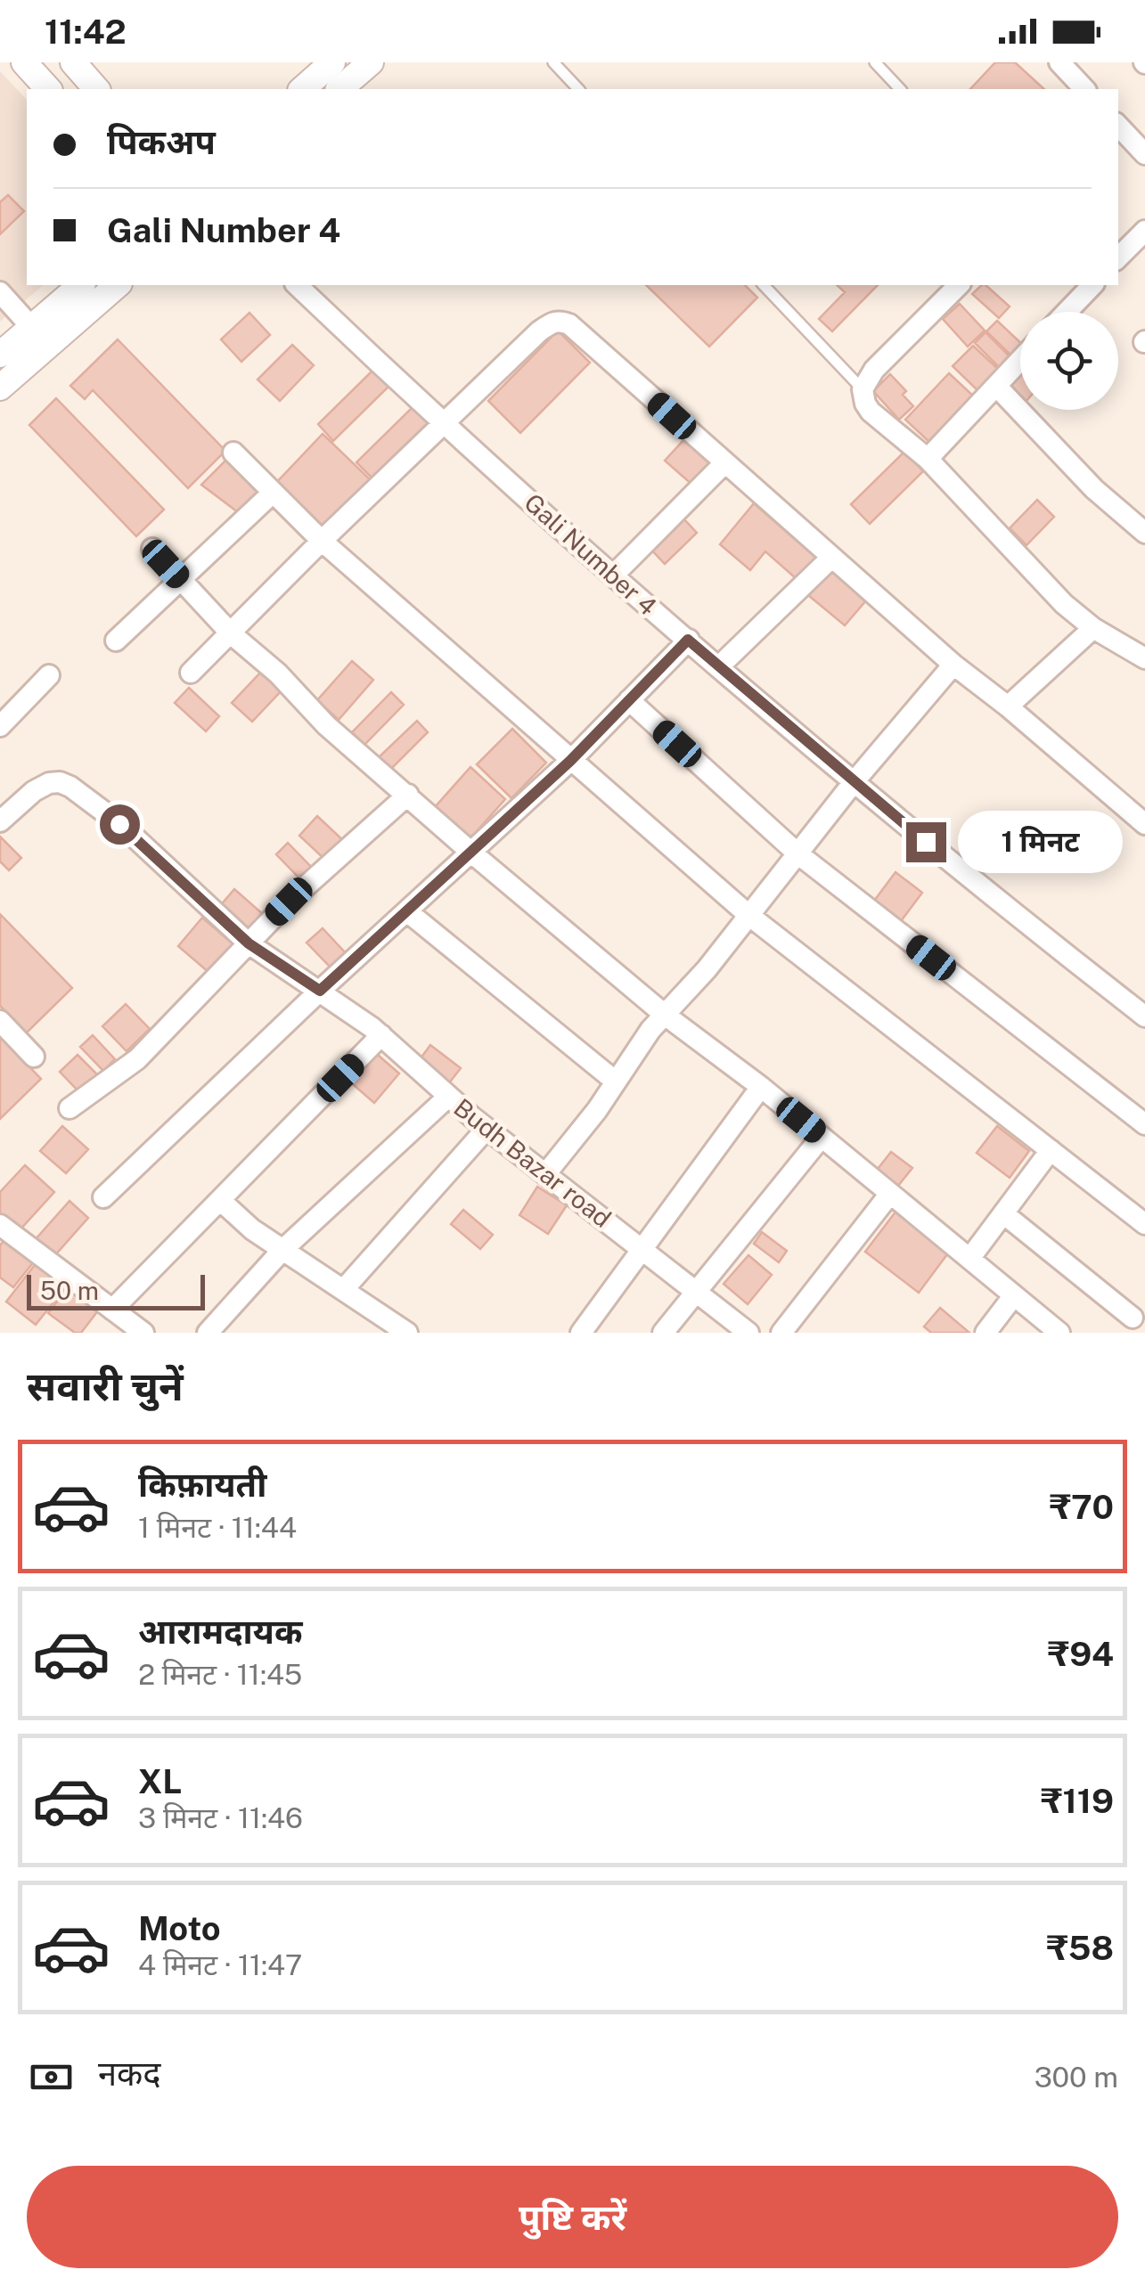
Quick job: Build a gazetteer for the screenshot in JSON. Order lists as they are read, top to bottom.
{
  "streets": {
    "street": ["Gali Number 4", "Budh Bazar road"]
  },
  "scale_bar": "50 m",
  "page": {
    "status": "11:42",
    "banner": ["पिकअप", "Gali Number 4"],
    "bubble": "1 मिनट",
    "scale": "50 m",
    "heading": "सवारी चुनें",
    "list": [
      {
        "name": "किफ़ायती",
        "note": "1 मिनट · 11:44",
        "value": "₹70"
      },
      {
        "name": "आरामदायक",
        "note": "2 मिनट · 11:45",
        "value": "₹94"
      },
      {
        "name": "XL",
        "note": "3 मिनट · 11:46",
        "value": "₹119"
      },
      {
        "name": "Moto",
        "note": "4 मिनट · 11:47",
        "value": "₹58"
      }
    ],
    "pay": ["नकद", "300 m"],
    "buttons": "पुष्टि करें"
  }
}
